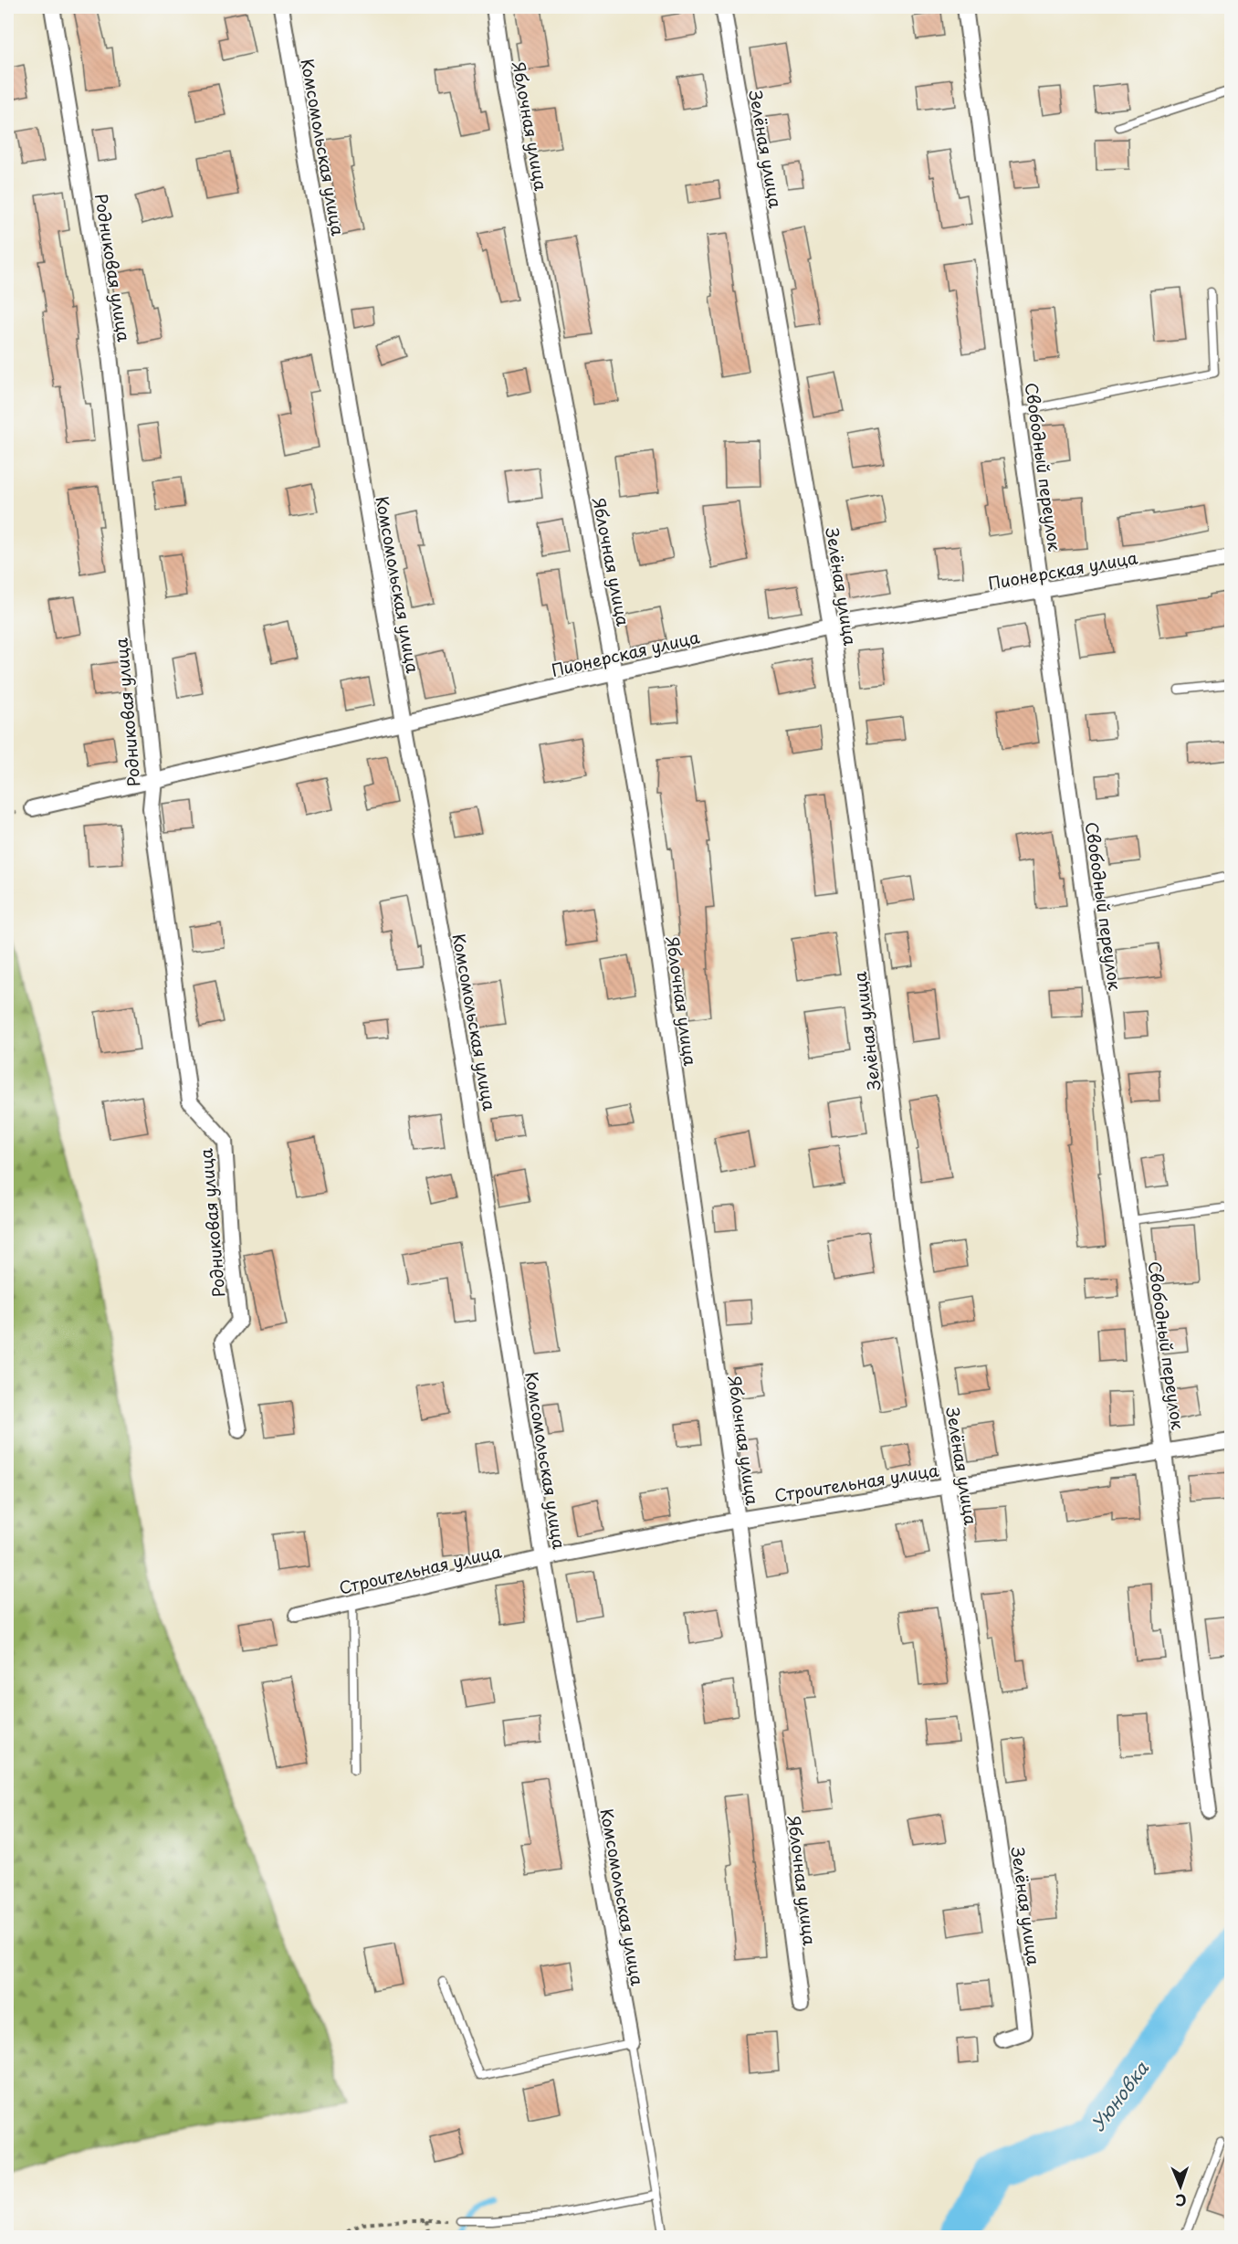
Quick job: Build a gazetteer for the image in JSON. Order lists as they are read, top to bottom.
{
  "streets": {
    "street": [
      "Яблочная улица",
      "Комсомольская улица",
      "Зелёная улица",
      "Родниковая улица",
      "Свободный переулок",
      "Пионерская улица",
      "Строительная улица"
    ]
  },
  "crossings": [
    ["Яблочная улица", "Пионерская улица"],
    ["Яблочная улица", "Строительная улица"],
    ["Комсомольская улица", "Пионерская улица"],
    ["Комсомольская улица", "Строительная улица"],
    ["Зелёная улица", "Пионерская улица"],
    ["Зелёная улица", "Строительная улица"],
    ["Родниковая улица", "Пионерская улица"],
    ["Свободный переулок", "Пионерская улица"],
    ["Свободный переулок", "Строительная улица"]
  ],
  "water": ["Уюновка"],
  "north": "bottom"
}
